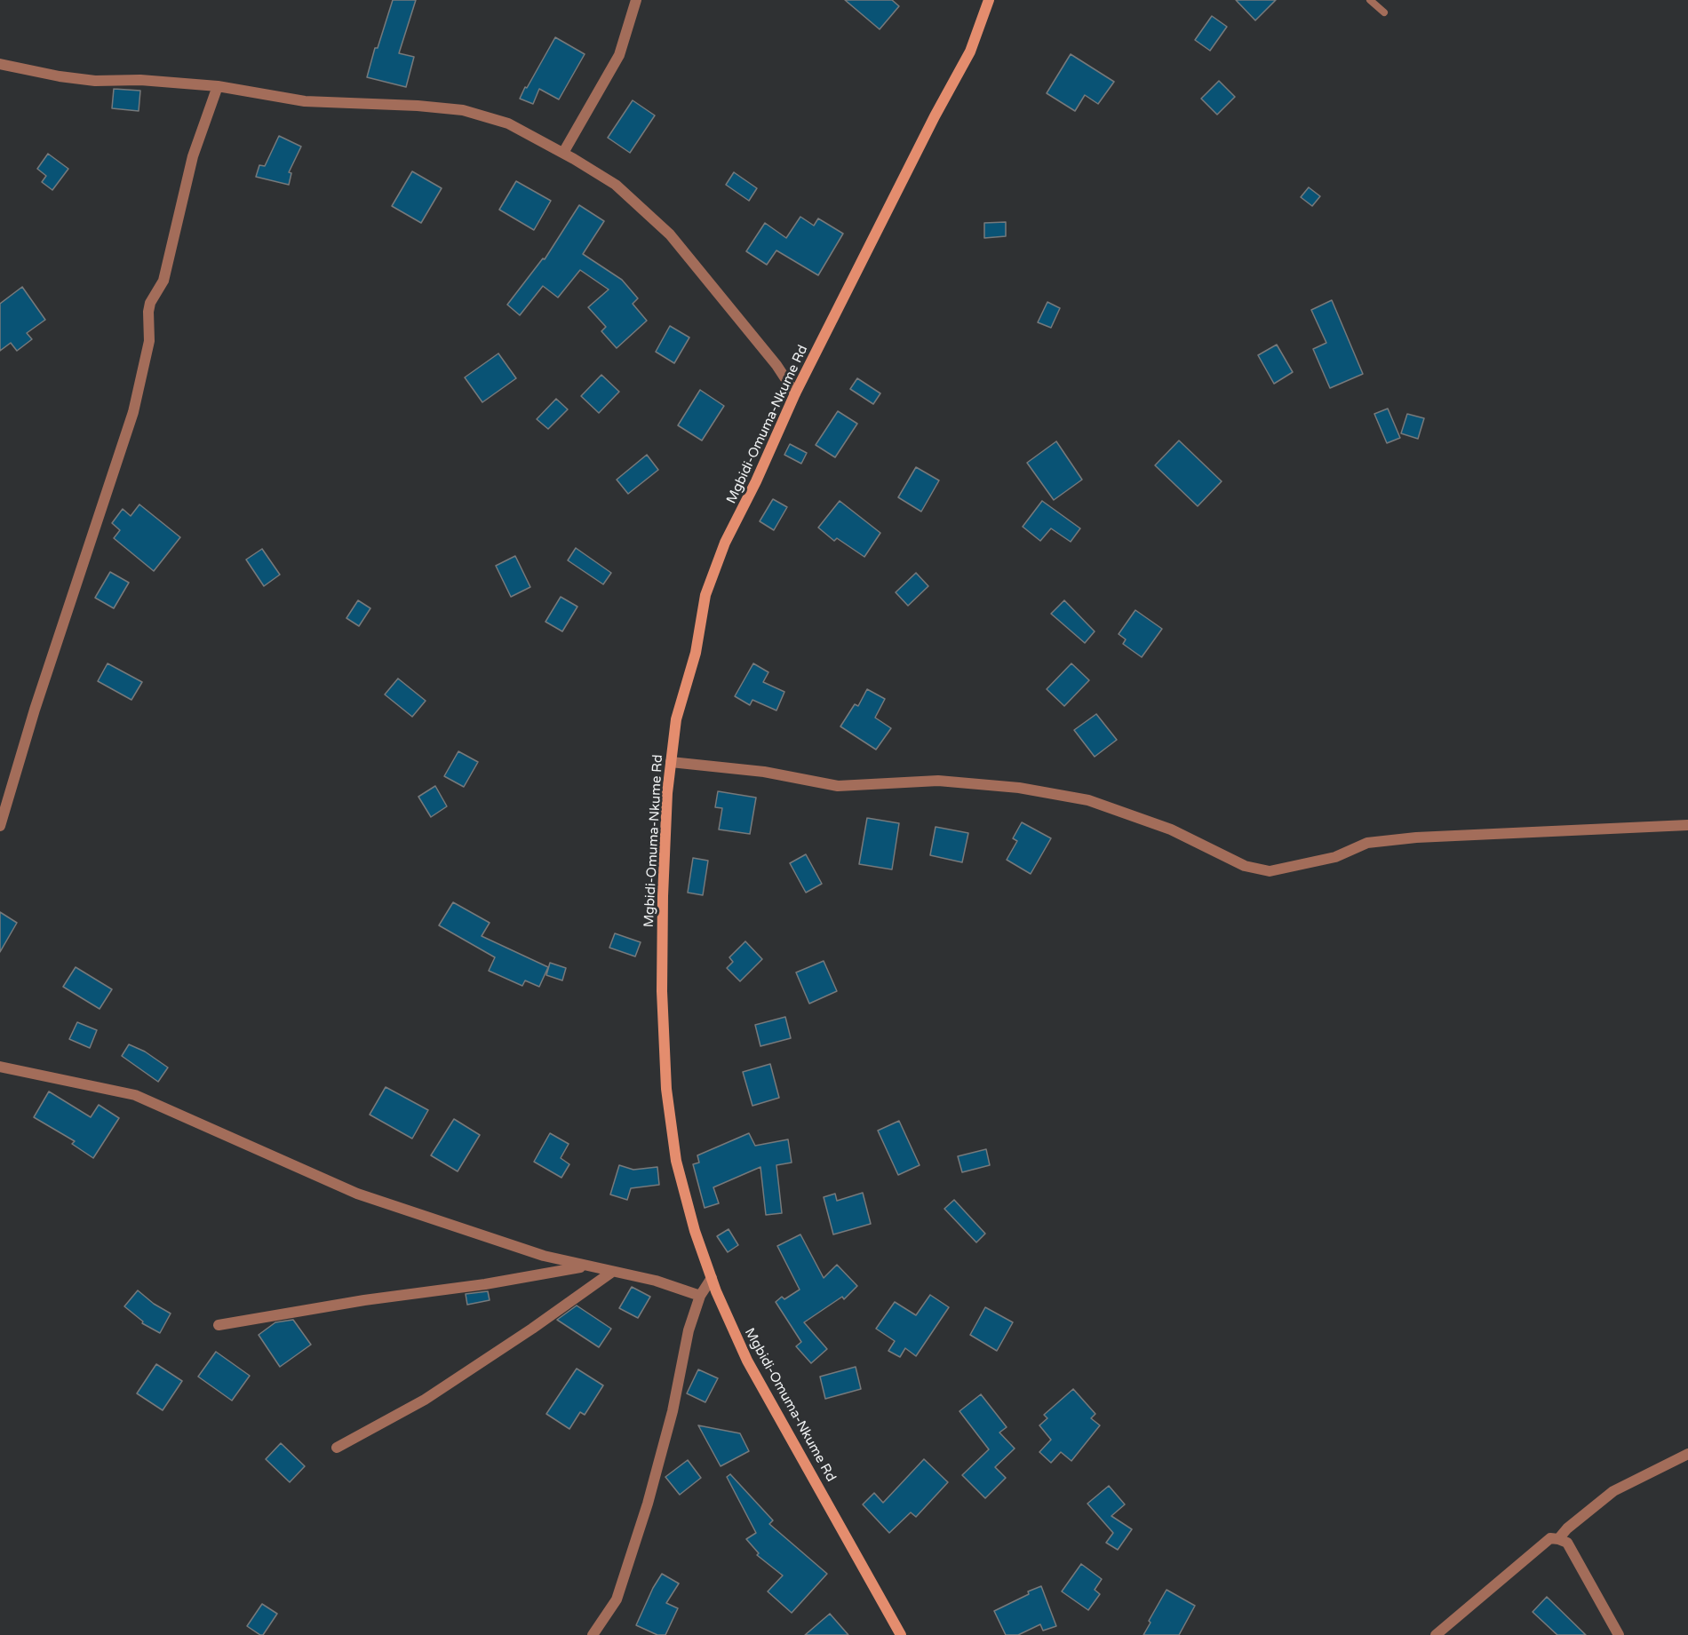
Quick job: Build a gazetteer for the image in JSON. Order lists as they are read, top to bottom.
{
  "streets": {
    "street": ["Mgbidi-Omuma-Nkume Rd"]
  }
}
